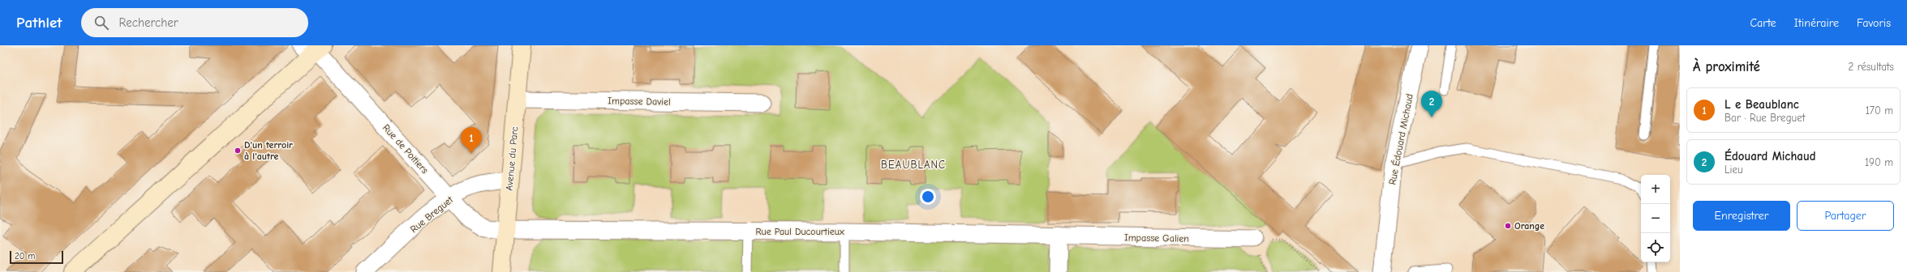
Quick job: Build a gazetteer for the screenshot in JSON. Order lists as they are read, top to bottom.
{
  "streets": {
    "main road": ["Avenue du Parc"],
    "street": [
      "Impasse Daviel",
      "Rue Édouard Michaud",
      "Rue de Poitiers",
      "Rue Breguet",
      "Rue Paul Ducourtieux",
      "Impasse Galien"
    ]
  },
  "crossings": [
    ["Impasse Daviel", "Avenue du Parc"],
    ["Rue de Poitiers", "Avenue du Parc"],
    ["Rue de Poitiers", "Rue Breguet"],
    ["Rue de Poitiers", "Rue Paul Ducourtieux"],
    ["Avenue du Parc", "Rue Breguet"],
    ["Avenue du Parc", "Rue Paul Ducourtieux"],
    ["Rue Paul Ducourtieux", "Impasse Galien"]
  ],
  "districts": ["BEAUBLANC"],
  "places": ["D'un terroir à l'autre", "Orange"],
  "scale_bar": "20 m",
  "page": {
    "header": "Pathlet",
    "search": "Rechercher",
    "nav": ["Carte", "Itinéraire", "Favoris"],
    "heading": ["À proximité", "2 résultats"],
    "list": [
      {
        "mark": "1",
        "name": "L e Beaublanc",
        "note": "Bar · Rue Breguet",
        "value": "170 m"
      },
      {
        "mark": "2",
        "name": "Édouard Michaud",
        "note": "Lieu",
        "value": "190 m"
      }
    ],
    "pins": ["2", "1"],
    "map_buttons": ["+", "−"],
    "buttons": ["Enregistrer", "Partager"],
    "scale": "20 m"
  }
}
